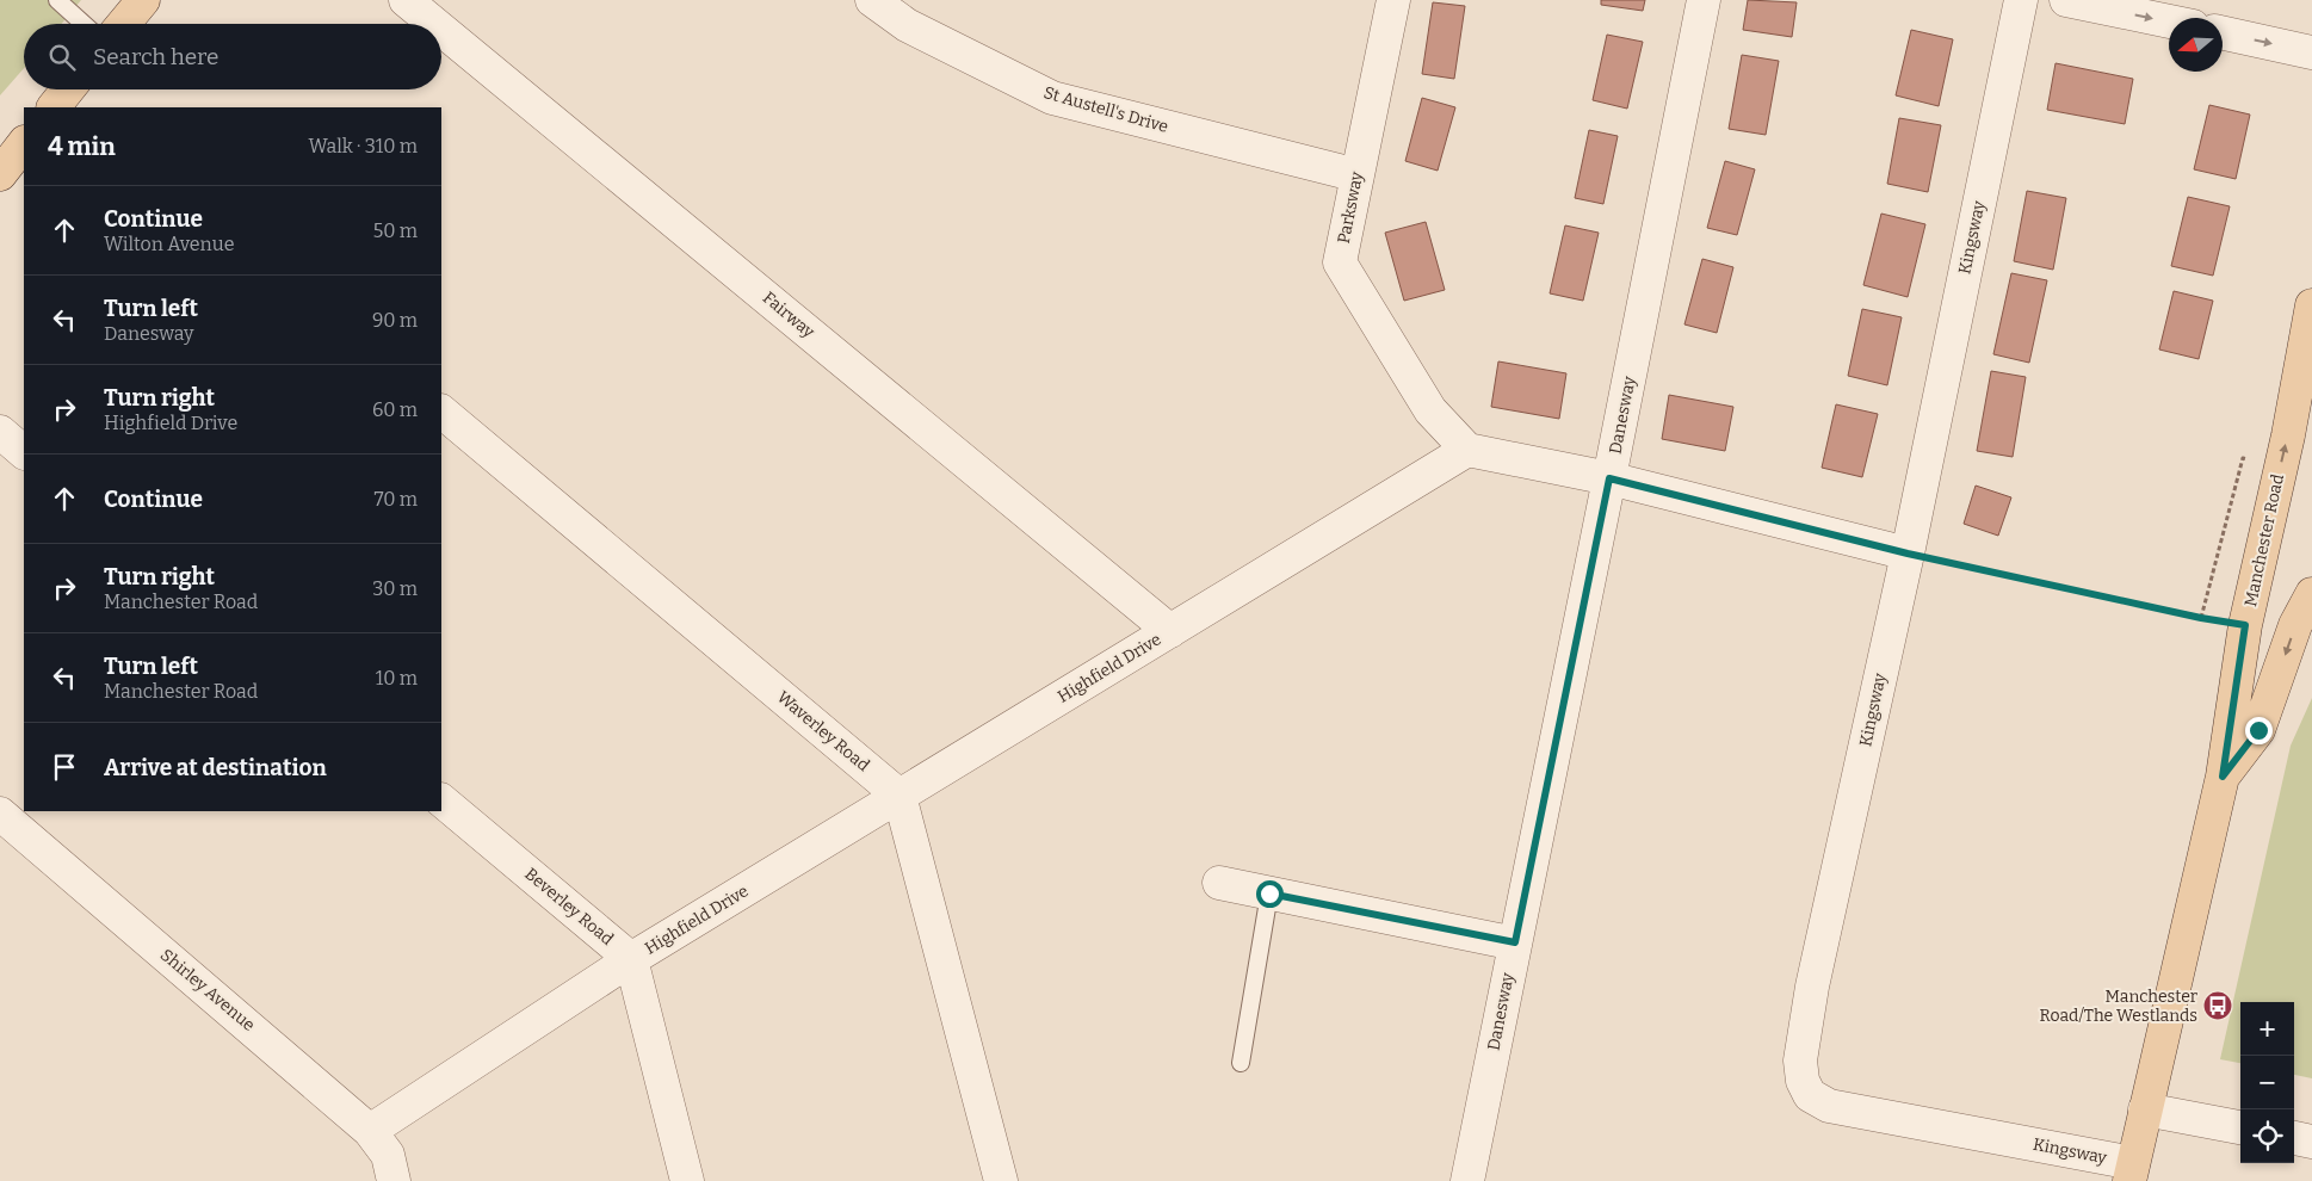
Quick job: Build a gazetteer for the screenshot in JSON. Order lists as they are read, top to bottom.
{
  "streets": {
    "main road": ["Manchester Road"],
    "street": [
      "St Austell's Drive",
      "Parksway",
      "Kingsway",
      "Fairway",
      "Danesway",
      "Highfield Drive",
      "Waverley Road",
      "Beverley Road",
      "Shirley Avenue"
    ]
  },
  "crossings": [
    ["St Austell's Drive", "Parksway"],
    ["Parksway", "Highfield Drive"],
    ["Kingsway", "Manchester Road"],
    ["Fairway", "Highfield Drive"],
    ["Highfield Drive", "Waverley Road"],
    ["Highfield Drive", "Beverley Road"],
    ["Highfield Drive", "Shirley Avenue"]
  ],
  "places": {
    "bus stop": ["Manchester Road/The Westlands"]
  },
  "north": "left",
  "page": {
    "search": "Search here",
    "heading": ["4 min", "Walk · 310 m"],
    "list": [
      ["Continue", "Wilton Avenue", "50 m"],
      ["Turn left", "Danesway", "90 m"],
      ["Turn right", "Highfield Drive", "60 m"],
      ["Continue", "70 m"],
      ["Turn right", "Manchester Road", "30 m"],
      ["Turn left", "Manchester Road", "10 m"],
      "Arrive at destination"
    ],
    "map_buttons": ["+", "−"]
  }
}
